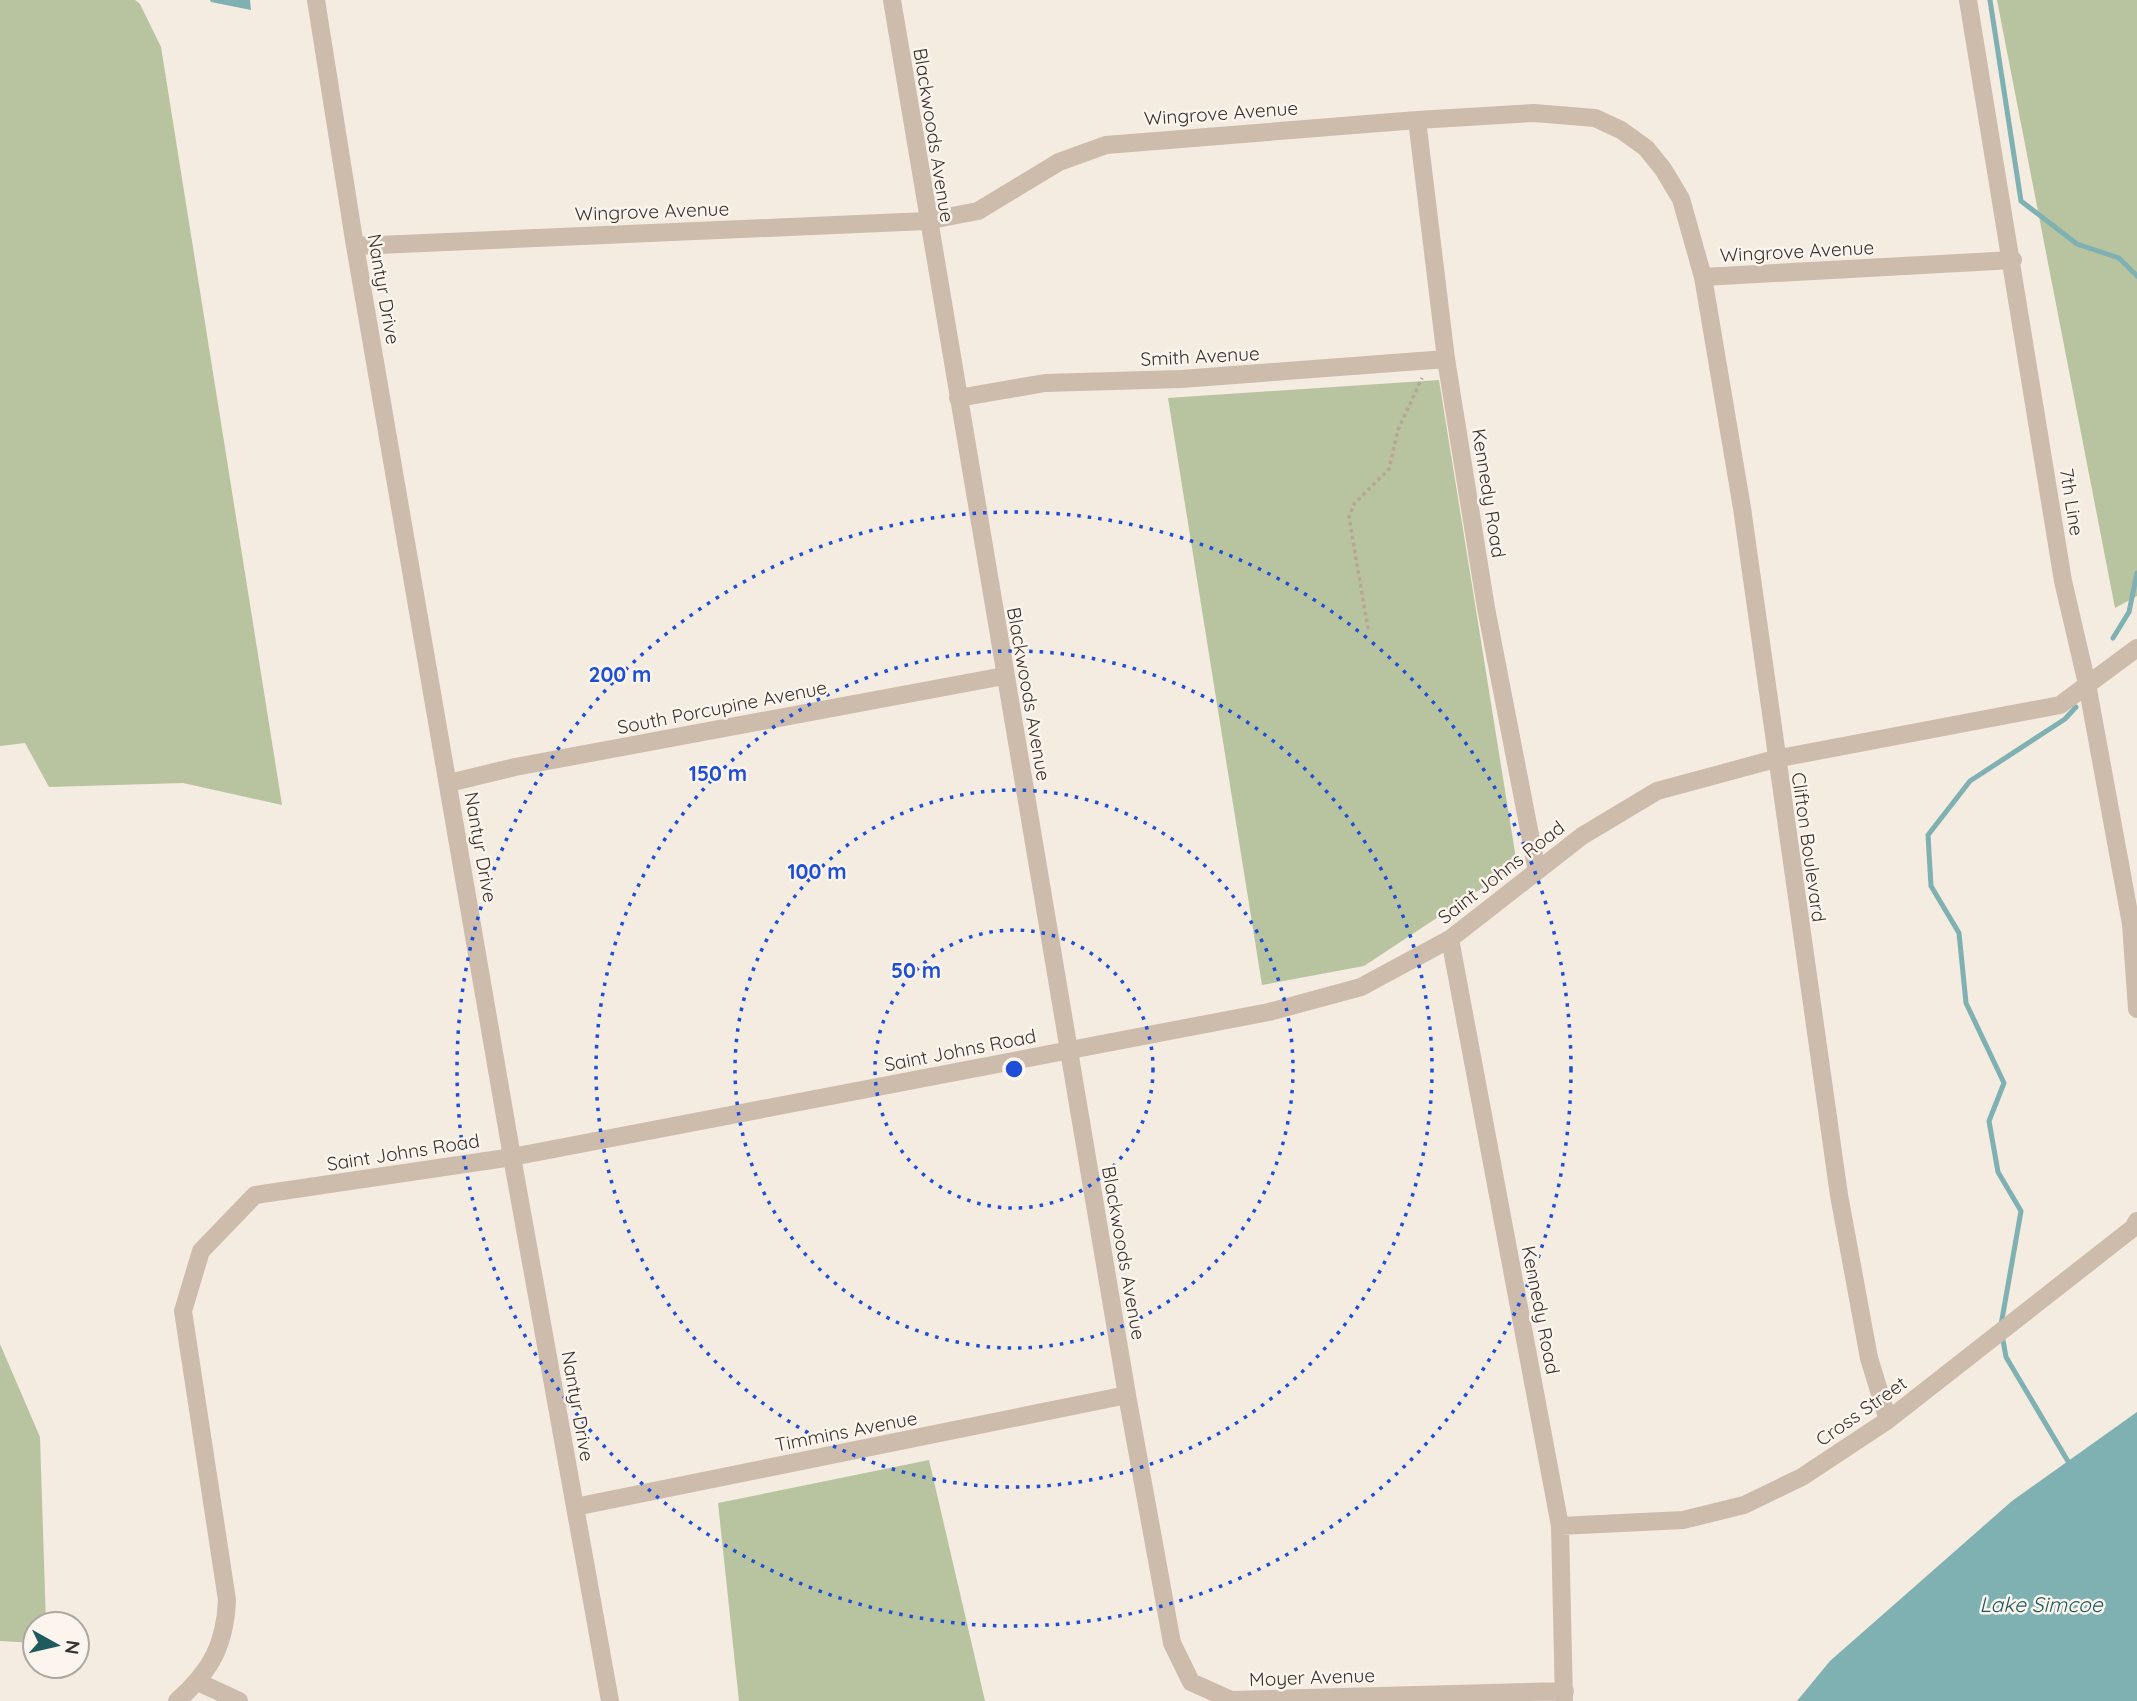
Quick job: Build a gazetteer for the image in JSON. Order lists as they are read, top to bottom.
{
  "streets": {
    "street": [
      "Wingrove Avenue",
      "Blackwoods Avenue",
      "Nantyr Drive",
      "Smith Avenue",
      "Kennedy Road",
      "7th Line",
      "South Porcupine Avenue",
      "Clifton Boulevard",
      "Saint Johns Road",
      "Cross Street",
      "Timmins Avenue",
      "Moyer Avenue"
    ]
  },
  "crossings": [
    ["Wingrove Avenue", "Blackwoods Avenue"],
    ["Wingrove Avenue", "Nantyr Drive"],
    ["Wingrove Avenue", "Kennedy Road"],
    ["Wingrove Avenue", "7th Line"],
    ["Wingrove Avenue", "Clifton Boulevard"],
    ["Blackwoods Avenue", "Smith Avenue"],
    ["Blackwoods Avenue", "South Porcupine Avenue"],
    ["Blackwoods Avenue", "Saint Johns Road"],
    ["Blackwoods Avenue", "Timmins Avenue"],
    ["Blackwoods Avenue", "Moyer Avenue"],
    ["Nantyr Drive", "South Porcupine Avenue"],
    ["Nantyr Drive", "Saint Johns Road"],
    ["Nantyr Drive", "Timmins Avenue"],
    ["Smith Avenue", "Kennedy Road"],
    ["Kennedy Road", "Saint Johns Road"],
    ["Kennedy Road", "Cross Street"],
    ["Kennedy Road", "Moyer Avenue"],
    ["7th Line", "Saint Johns Road"],
    ["Clifton Boulevard", "Saint Johns Road"],
    ["Clifton Boulevard", "Cross Street"],
    ["Timmins Avenue", "Moyer Avenue"]
  ],
  "water": ["Lake Simcoe"],
  "north": "right",
  "rings": [
    "200 m",
    "150 m",
    "100 m",
    "50 m"
  ]
}
